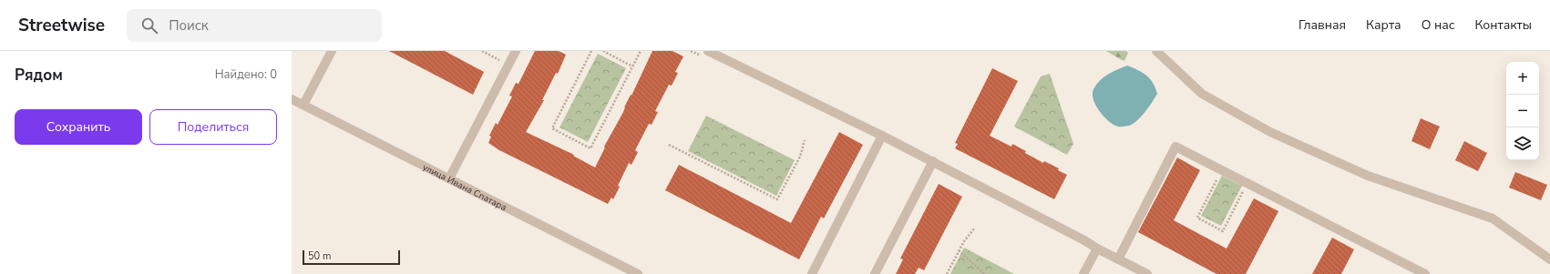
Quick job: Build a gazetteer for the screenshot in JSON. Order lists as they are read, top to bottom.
{
  "streets": {
    "street": ["улица Ивана Спатара"]
  },
  "scale_bar": "50 m",
  "page": {
    "header": "Streetwise",
    "search": "Поиск",
    "nav": [
      "Главная",
      "Карта",
      "О нас",
      "Контакты"
    ],
    "heading": ["Рядом", "Найдено: 0"],
    "map_buttons": ["+", "−"],
    "buttons": ["Сохранить", "Поделиться"],
    "scale": "50 m"
  }
}
